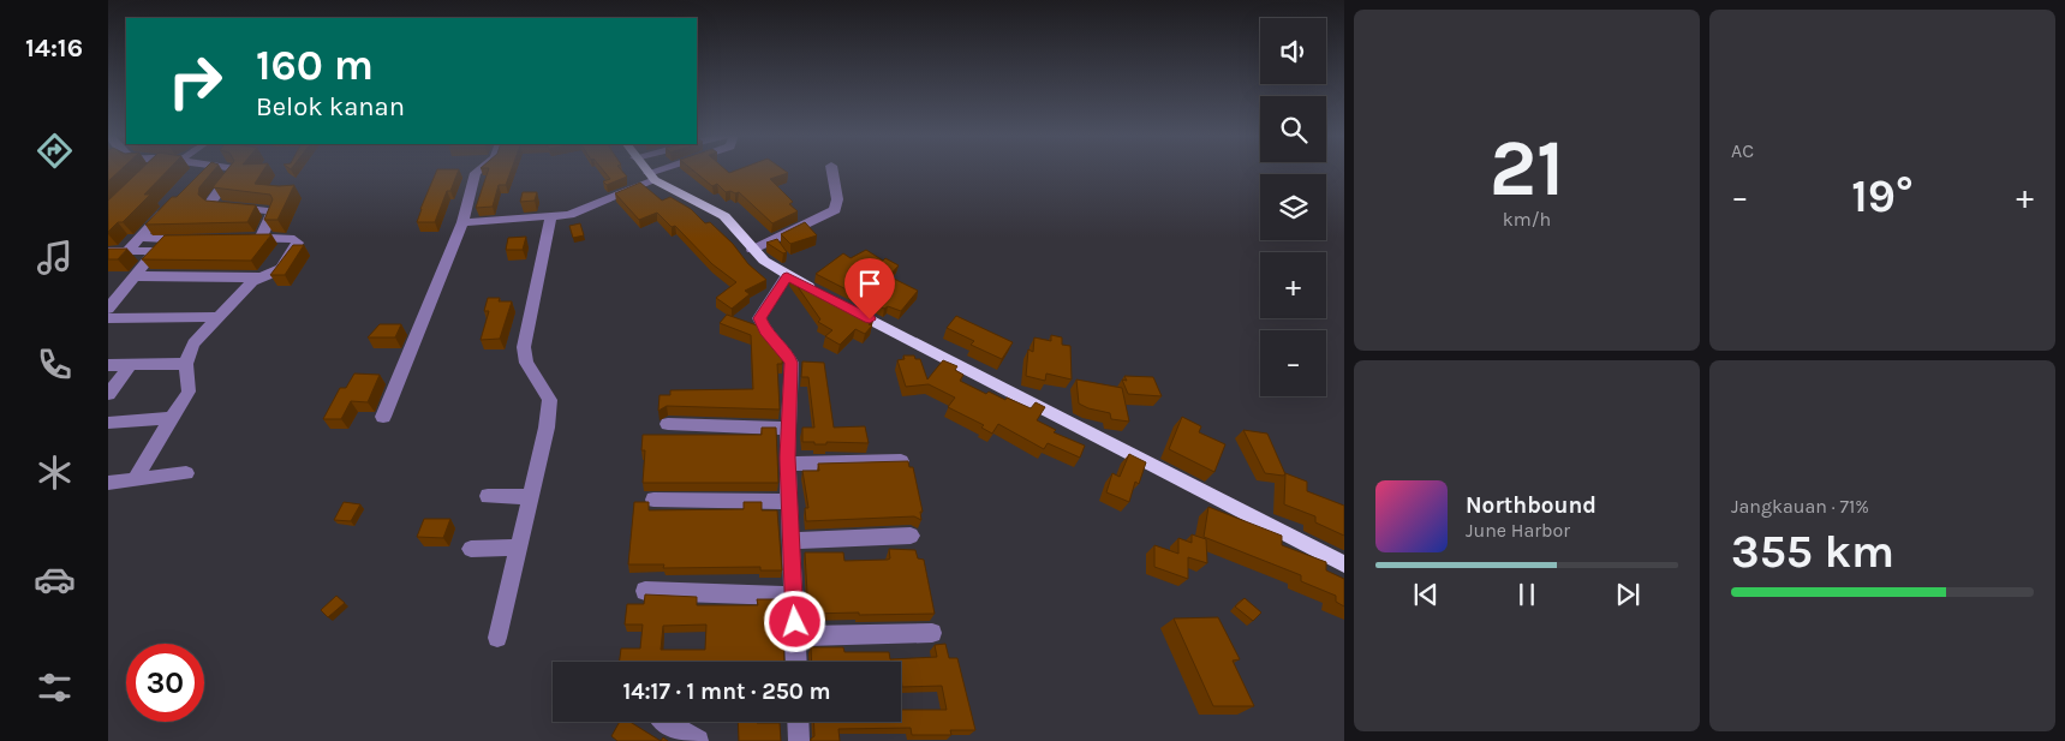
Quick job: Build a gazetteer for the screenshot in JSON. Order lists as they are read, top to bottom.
{
  "page": {
    "tabs": "14:16",
    "tile": [
      ["21", "km/h"],
      "AC",
      ["Jangkauan · 71%", "355 km"]
    ],
    "map_buttons": ["+", "−"],
    "turn": ["160 m", "Belok kanan"],
    "heat": ["−", "19°", "+"],
    "song": ["Northbound", "June Harbor"],
    "limit": "30",
    "trip": "14:17 · 1 mnt · 250 m"
  }
}
